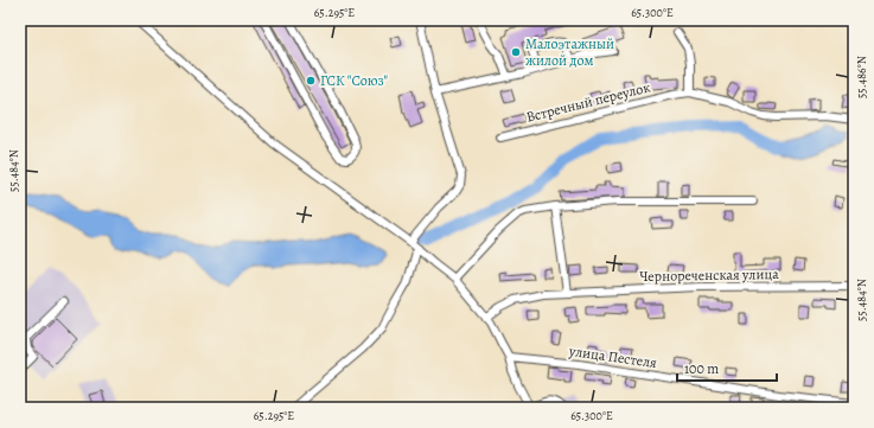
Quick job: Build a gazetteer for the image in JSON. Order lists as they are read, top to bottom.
{
  "streets": {
    "street": ["Встречный переулок", "Чернореченская улица", "улица Пестеля"]
  },
  "places": ["Малоэтажный жилой дом", "ГСК \"Союз\""],
  "scale_bar": "100 m",
  "coordinates": [
    "65.295°E",
    "65.300°E",
    "55.486°N",
    "55.484°N"
  ]
}
